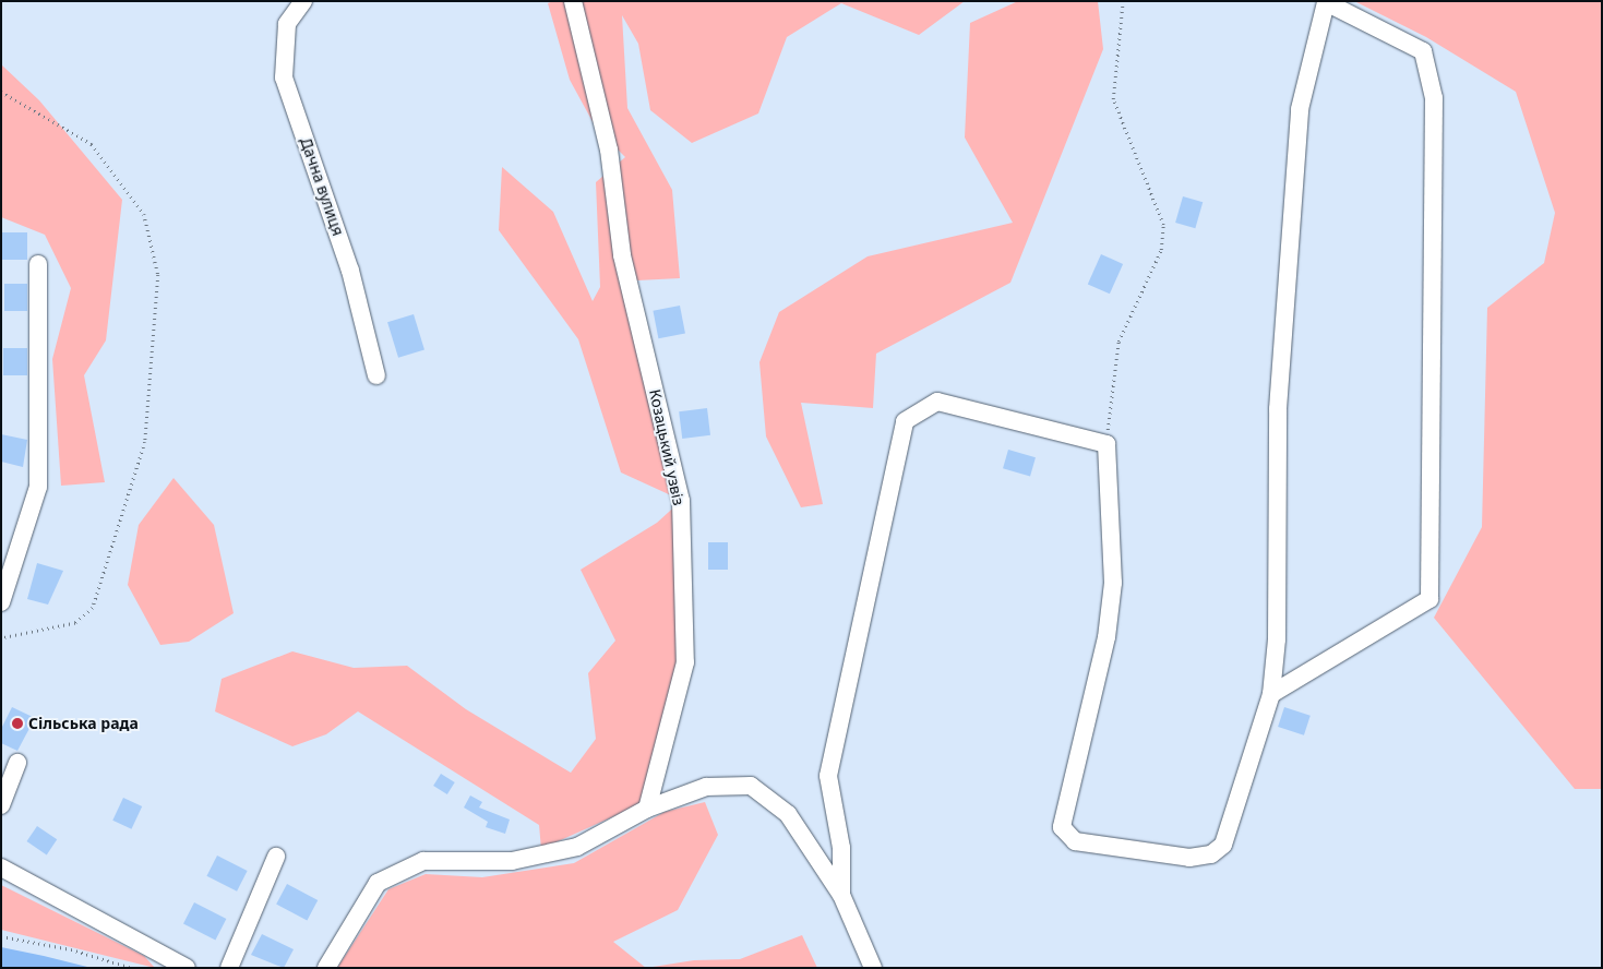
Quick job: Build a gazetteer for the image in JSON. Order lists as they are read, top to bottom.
{
  "streets": {
    "street": ["Дачна вулиця", "Козацький узвіз"]
  },
  "places": ["Сільська рада"]
}
